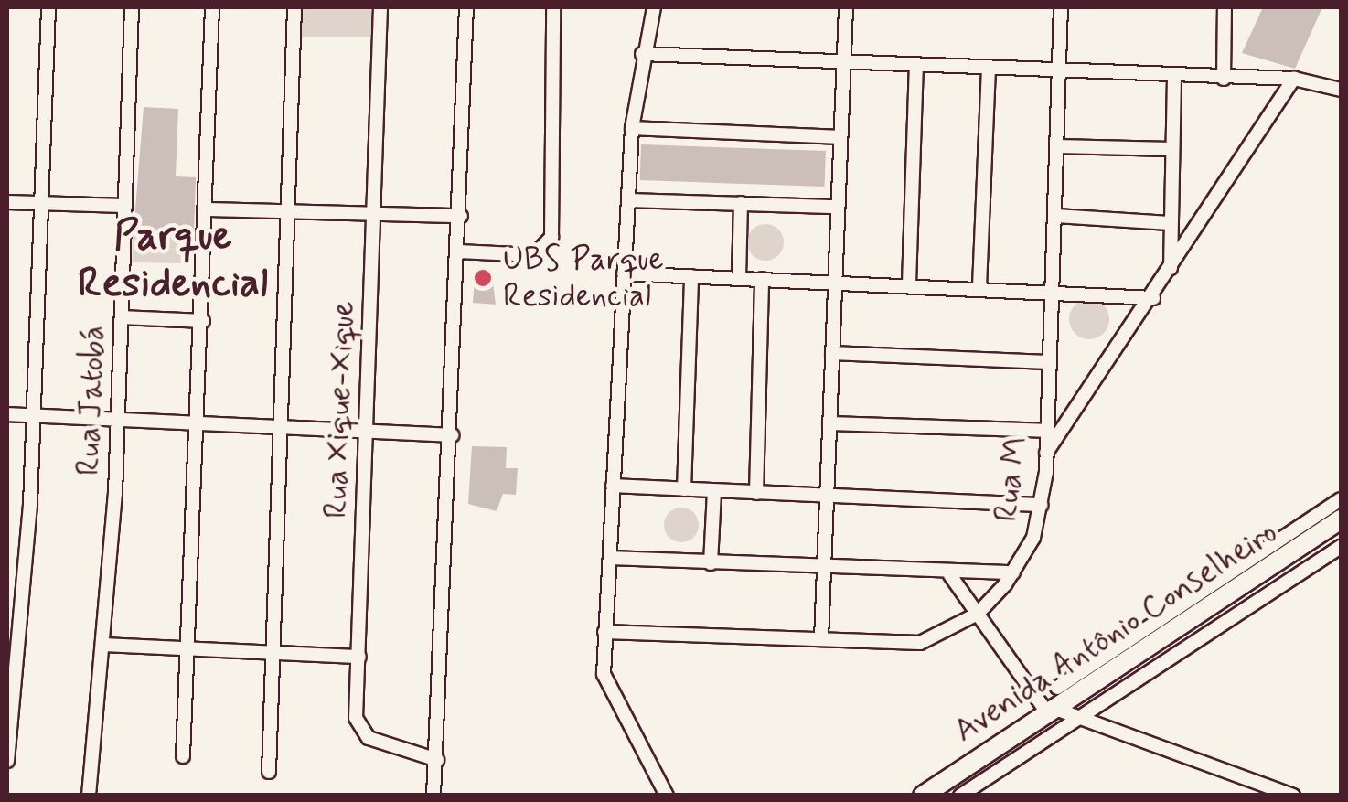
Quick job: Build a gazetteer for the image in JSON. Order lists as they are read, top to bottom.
{
  "streets": {
    "street": [
      "Rua Jatobá",
      "Rua Xique-Xique",
      "Rua M",
      "Avenida Antônio Conselheiro"
    ]
  },
  "districts": ["Parque Residencial"],
  "places": ["UBS Parque Residencial"]
}
